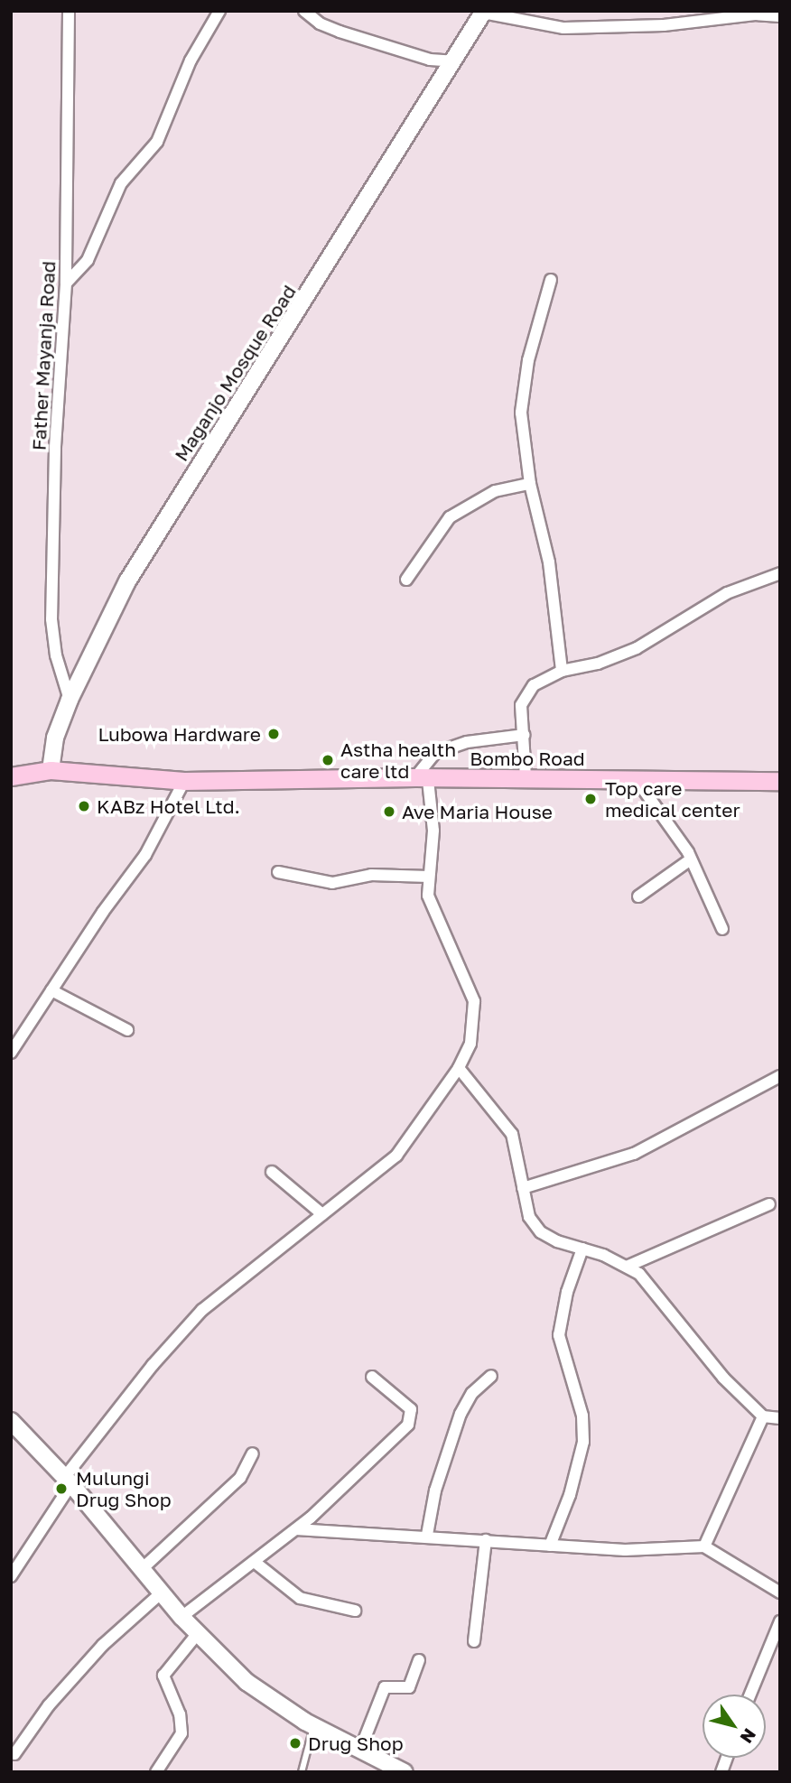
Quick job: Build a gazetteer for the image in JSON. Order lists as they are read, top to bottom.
{
  "streets": {
    "main road": ["Bombo Road"],
    "street": ["Father Mayanja Road", "Maganjo Mosque Road"]
  },
  "crossings": [
    ["Father Mayanja Road", "Maganjo Mosque Road"],
    ["Maganjo Mosque Road", "Bombo Road"]
  ],
  "places": [
    "Lubowa Hardware",
    "Astha health care ltd",
    "Top care medical center",
    "KABz Hotel Ltd.",
    "Ave Maria House",
    "Mulungi Drug Shop",
    "Drug Shop"
  ],
  "north": "bottom right"
}
